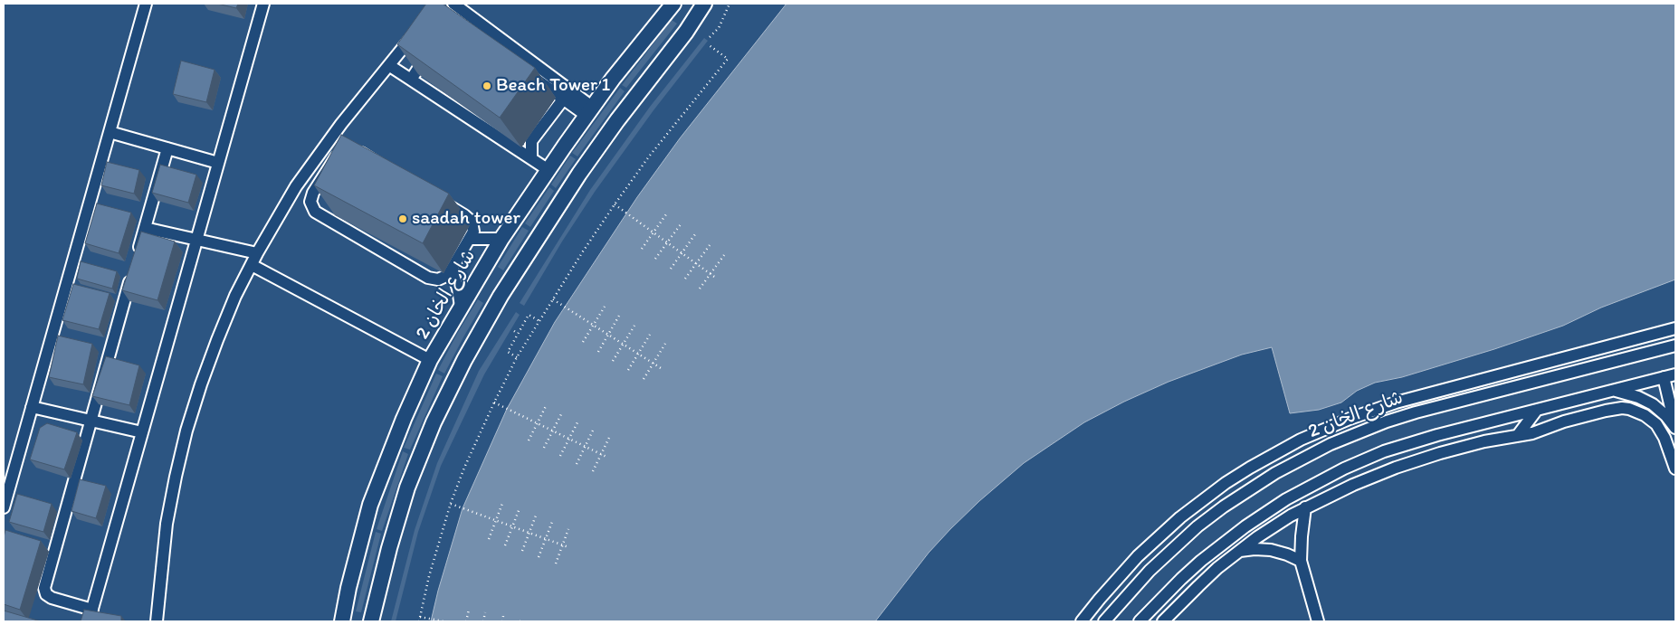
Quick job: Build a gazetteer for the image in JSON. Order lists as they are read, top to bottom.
{
  "streets": {
    "main road": ["شارع الخان 2"]
  },
  "places": ["Beach Tower 1", "saadah tower"]
}
